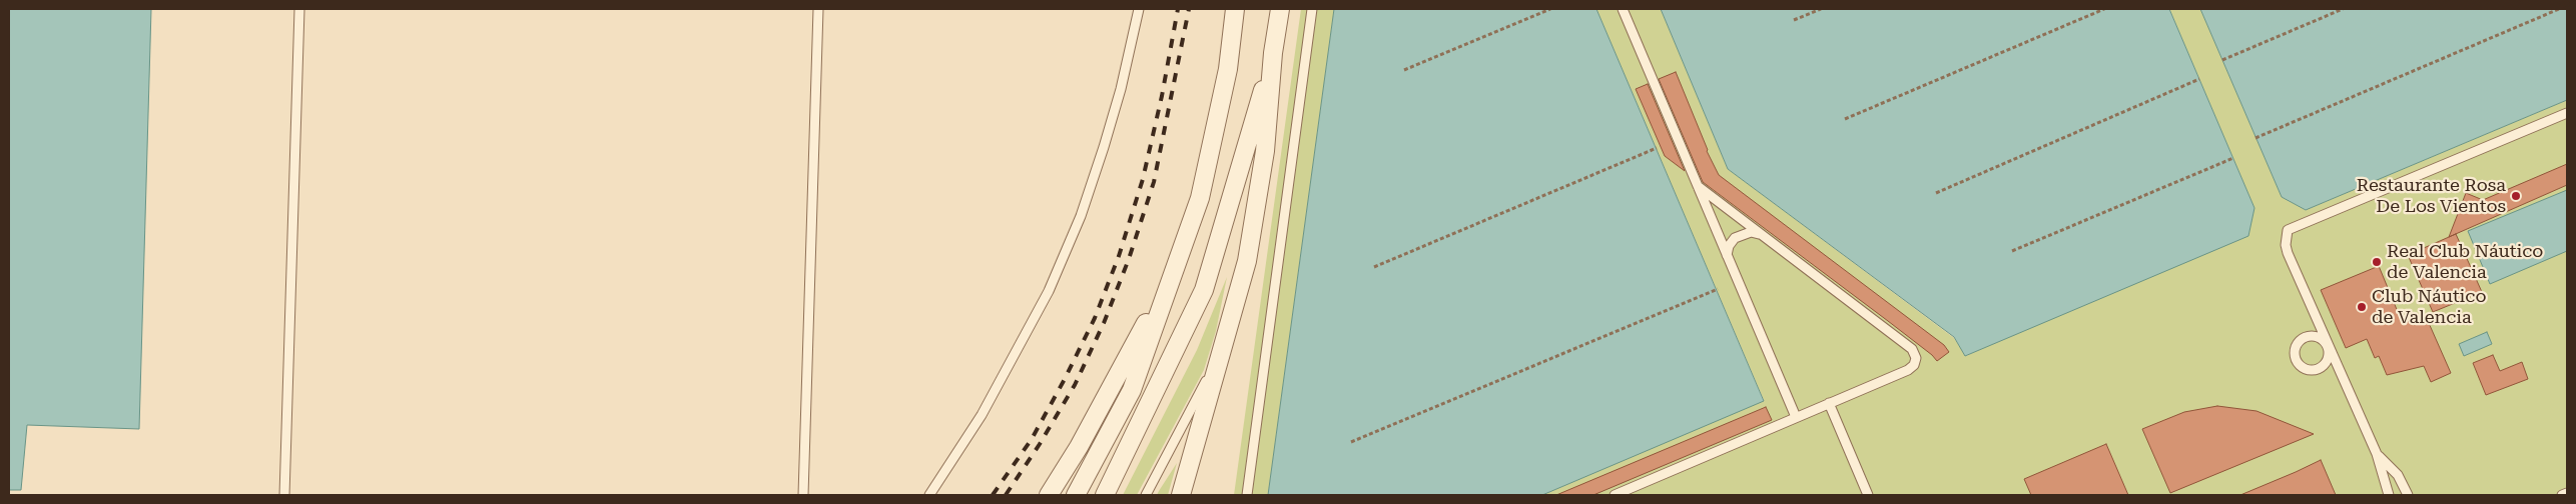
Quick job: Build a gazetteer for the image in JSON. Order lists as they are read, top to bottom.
{
  "places": ["Restaurante Rosa De Los Vientos", "Real Club Náutico de Valencia", "Club Náutico de Valencia"]
}
